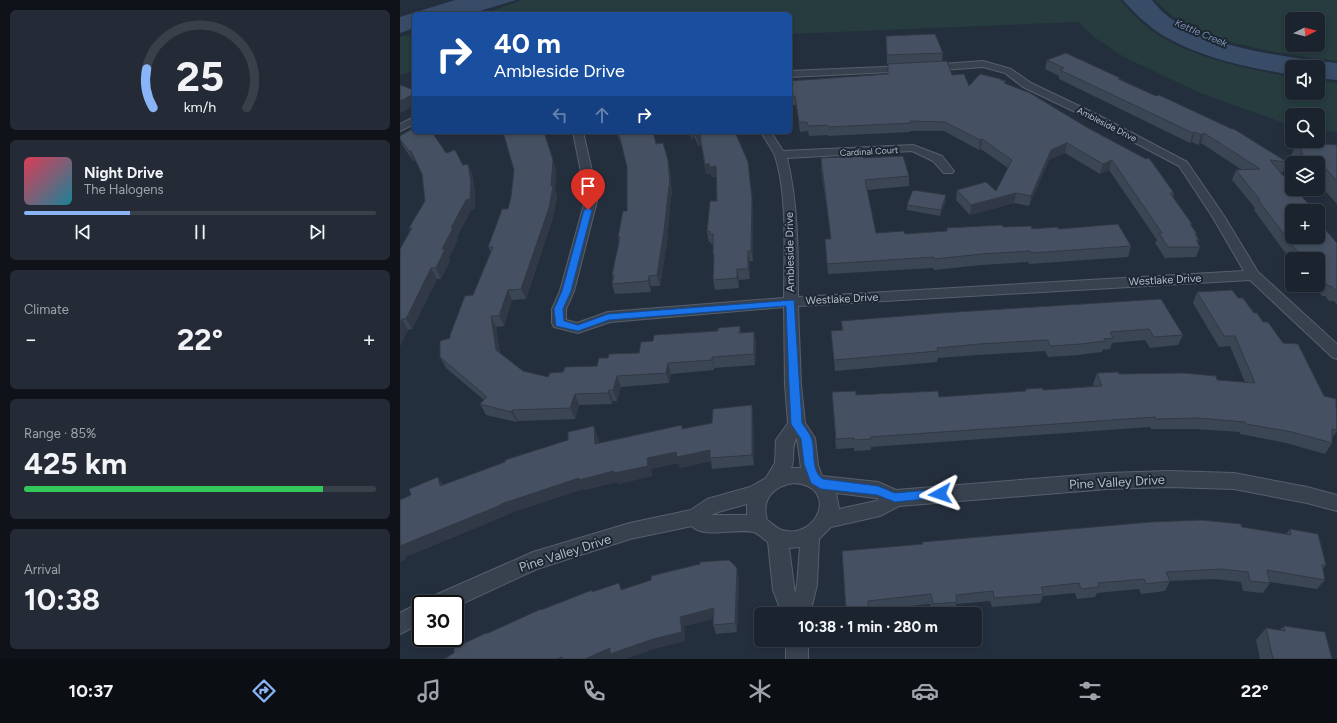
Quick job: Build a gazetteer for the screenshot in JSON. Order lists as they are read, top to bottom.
{
  "streets": {
    "street": [
      "Ambleside Drive",
      "Cardinal Court",
      "Westlake Drive",
      "Pine Valley Drive"
    ]
  },
  "crossings": [
    ["Ambleside Drive", "Cardinal Court"],
    ["Ambleside Drive", "Westlake Drive"],
    ["Ambleside Drive", "Pine Valley Drive"]
  ],
  "water": ["Kettle Creek"],
  "north": "right",
  "page": {
    "map_buttons": ["+", "−"],
    "turn": ["40 m", "Ambleside Drive"],
    "song": ["Night Drive", "The Halogens"],
    "tile": [
      "Climate",
      ["Range · 85%", "425 km"],
      ["Arrival", "10:38"]
    ],
    "heat": ["−", "22°", "+"],
    "limit": "30",
    "trip": "10:38 · 1 min · 280 m",
    "tabs": ["10:37", "22°"],
    "gauge": ["25", "km/h"]
  }
}
